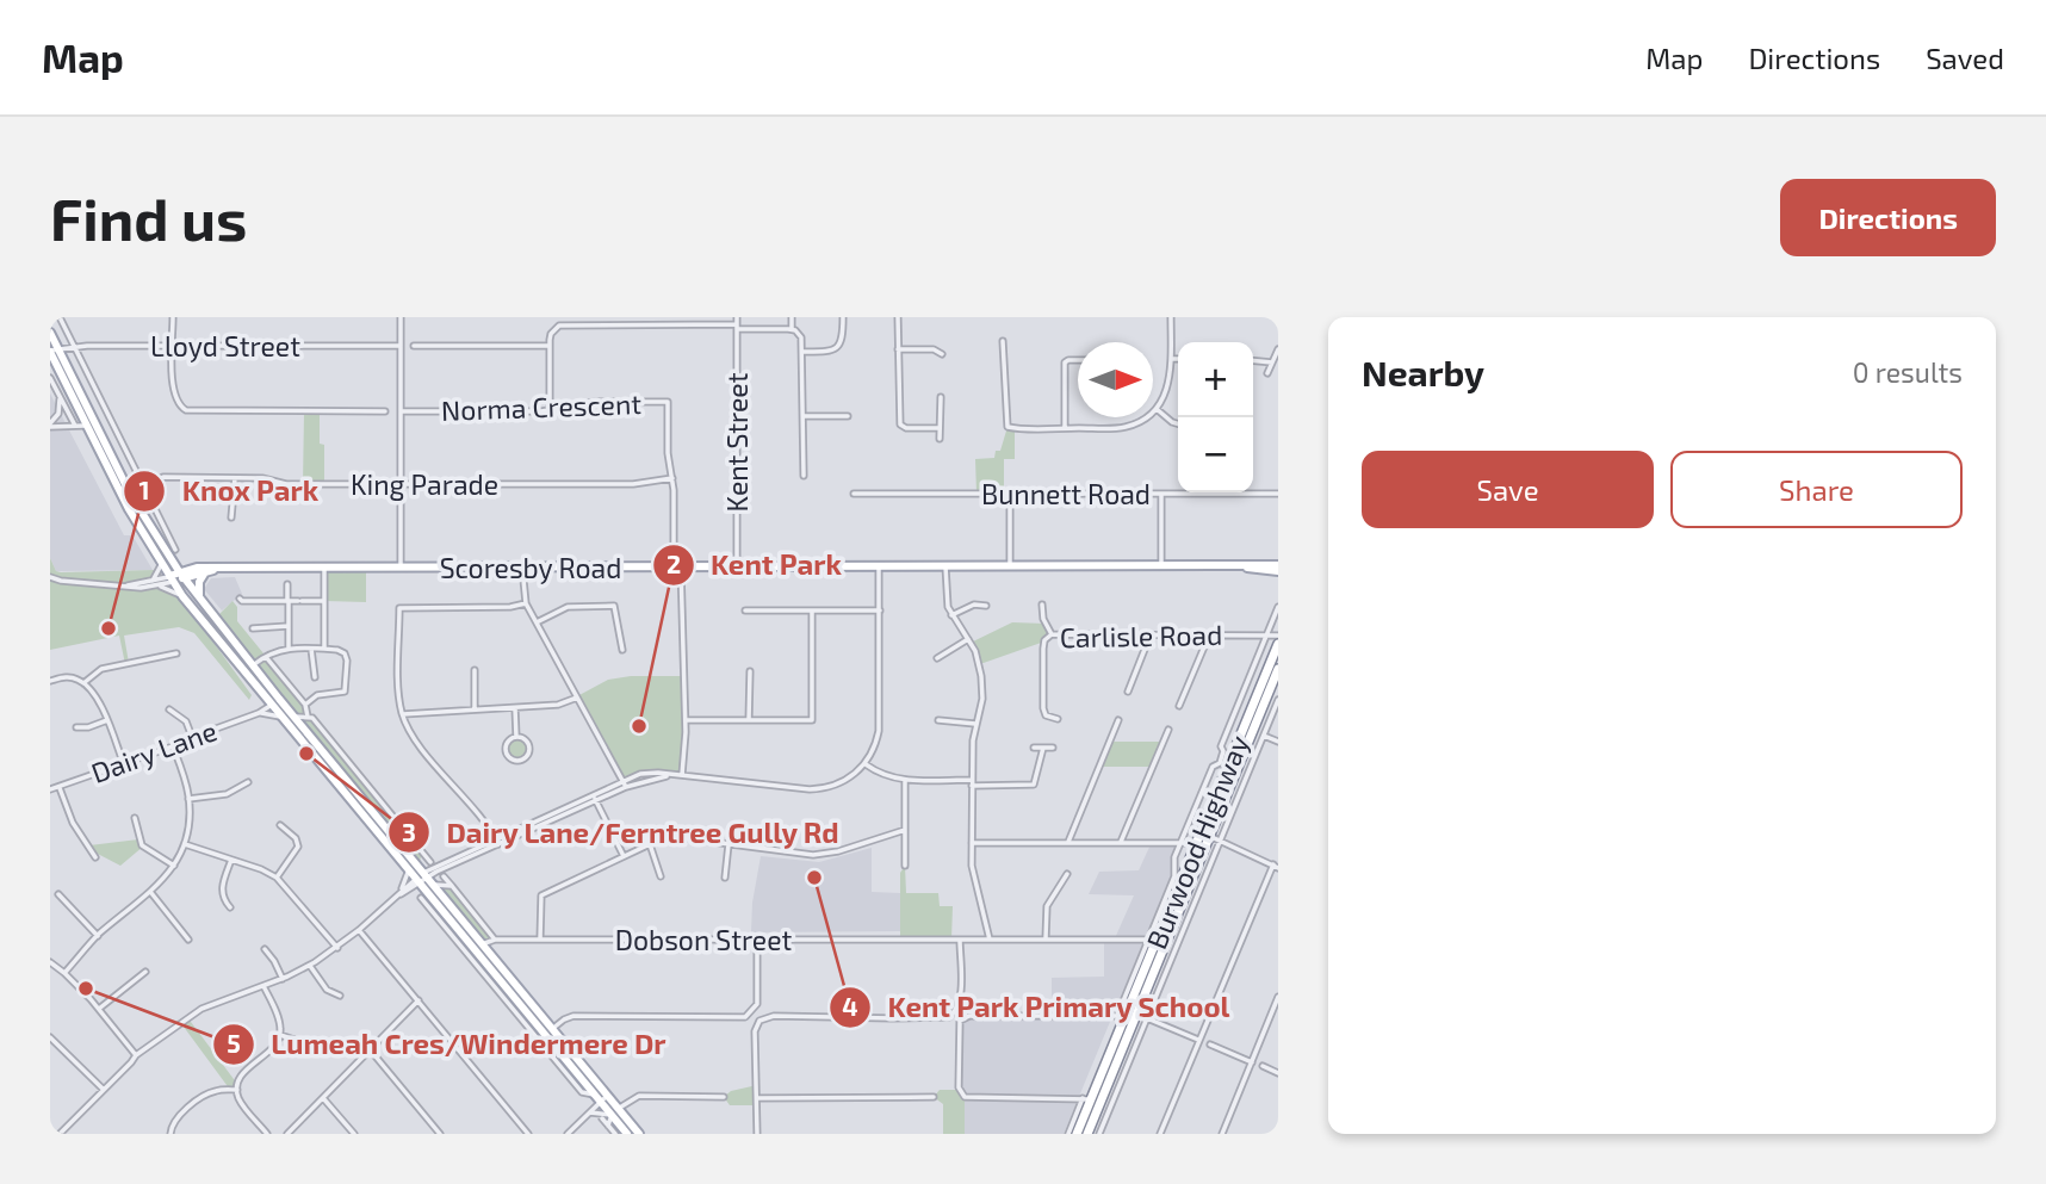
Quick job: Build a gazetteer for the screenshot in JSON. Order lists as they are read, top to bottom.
{
  "streets": {
    "highway": ["Burwood Highway"],
    "main road": ["Scoresby Road"],
    "street": [
      "Lloyd Street",
      "Norma Crescent",
      "Kent Street",
      "King Parade",
      "Bunnett Road",
      "Carlisle Road",
      "Dairy Lane",
      "Dobson Street"
    ]
  },
  "crossings": [
    ["Norma Crescent", "King Parade"],
    ["Norma Crescent", "Scoresby Road"],
    ["Kent Street", "Scoresby Road"],
    ["Carlisle Road", "Burwood Highway"],
    ["Burwood Highway", "Dobson Street"]
  ],
  "places": [
    "Knox Park",
    "Kent Park",
    "Dairy Lane/Ferntree Gully Rd",
    "Kent Park Primary School",
    "Lumeah Cres/Windermere Dr"
  ],
  "north": "right",
  "page": {
    "header": "Map",
    "nav": ["Map", "Directions", "Saved"],
    "buttons": [
      "Directions",
      ["Save", "Share"]
    ],
    "title": "Find us",
    "heading": ["Nearby", "0 results"],
    "map_buttons": ["+", "−"]
  }
}
